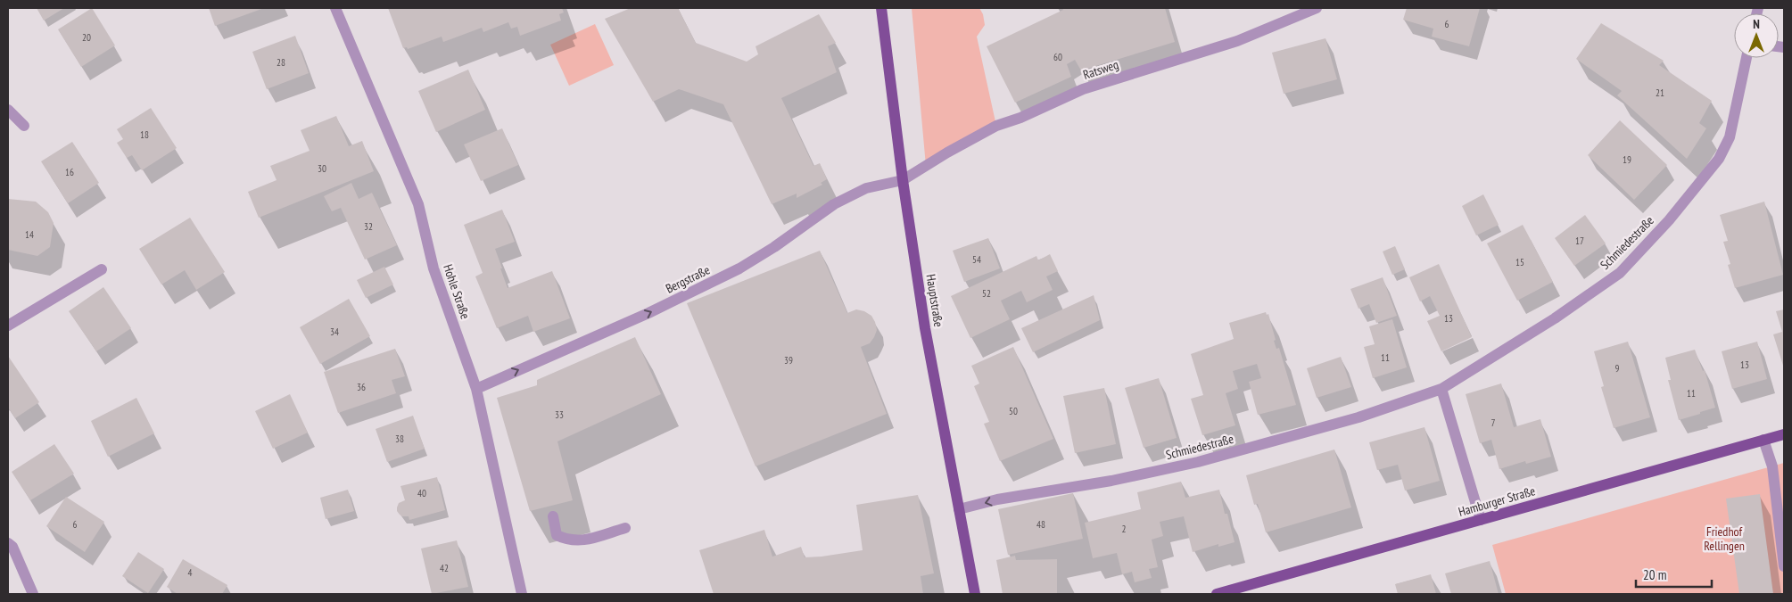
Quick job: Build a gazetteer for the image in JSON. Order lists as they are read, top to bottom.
{
  "streets": {
    "main road": ["Hauptstraße", "Hamburger Straße"],
    "street": [
      "Ratsweg",
      "Schmiedestraße",
      "Bergstraße",
      "Hohle Straße"
    ]
  },
  "crossings": [
    ["Ratsweg", "Bergstraße"],
    ["Ratsweg", "Hauptstraße"],
    ["Schmiedestraße", "Hauptstraße"],
    ["Bergstraße", "Hohle Straße"],
    ["Bergstraße", "Hauptstraße"]
  ],
  "one_way": ["Schmiedestraße", "Bergstraße"],
  "parks": ["Friedhof Rellingen"],
  "house_numbers": [
    "6",
    "20",
    "60",
    "28",
    "21",
    "18",
    "19",
    "30",
    "16",
    "32",
    "14",
    "17",
    "54",
    "15",
    "52",
    "13",
    "34",
    "11",
    "39",
    "13",
    "9",
    "36",
    "11",
    "50",
    "33",
    "7",
    "38",
    "40",
    "6",
    "48",
    "2",
    "42",
    "4"
  ],
  "scale_bar": "20 m",
  "north": "top"
}
